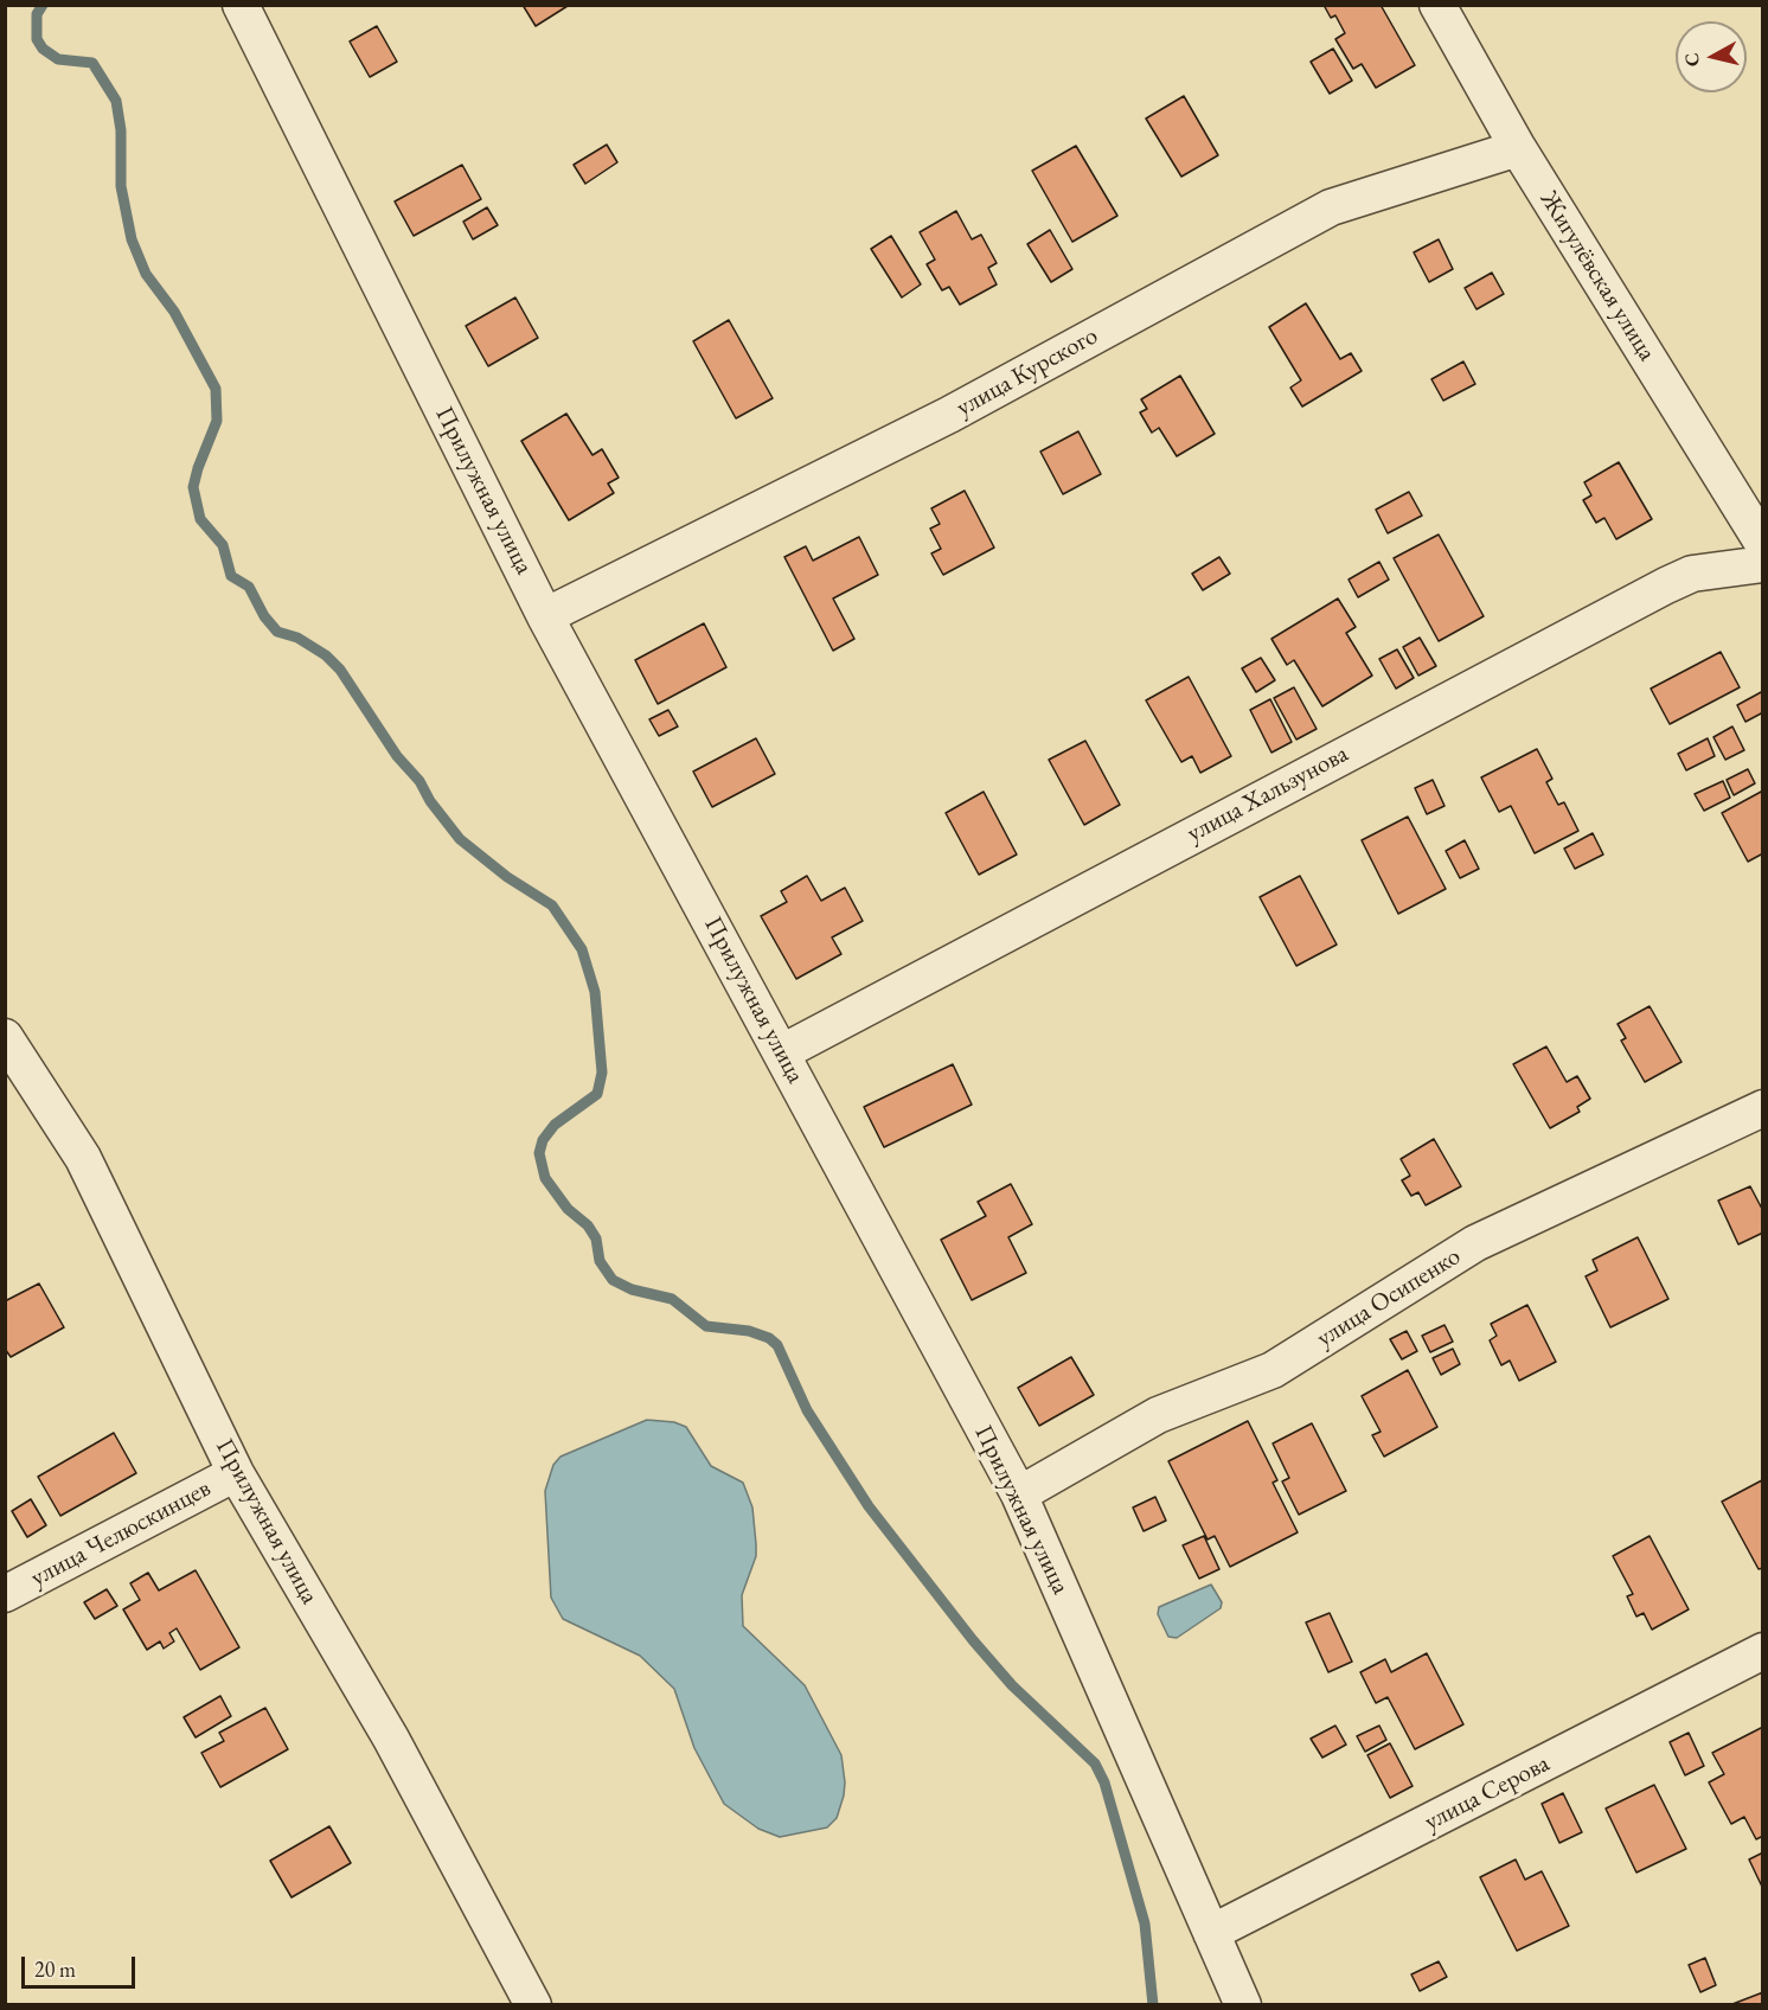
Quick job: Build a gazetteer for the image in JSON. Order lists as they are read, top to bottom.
{
  "streets": {
    "street": [
      "Жигулёвская улица",
      "улица Курского",
      "Прилужная улица",
      "улица Хальзунова",
      "улица Осипенко",
      "улица Челюскинцев",
      "улица Серова"
    ]
  },
  "crossings": [
    ["Жигулёвская улица", "улица Курского"],
    ["улица Курского", "Прилужная улица"],
    ["Прилужная улица", "улица Хальзунова"],
    ["Прилужная улица", "улица Осипенко"],
    ["Прилужная улица", "улица Челюскинцев"],
    ["Прилужная улица", "улица Серова"]
  ],
  "scale_bar": "20 m",
  "north": "left"
}
